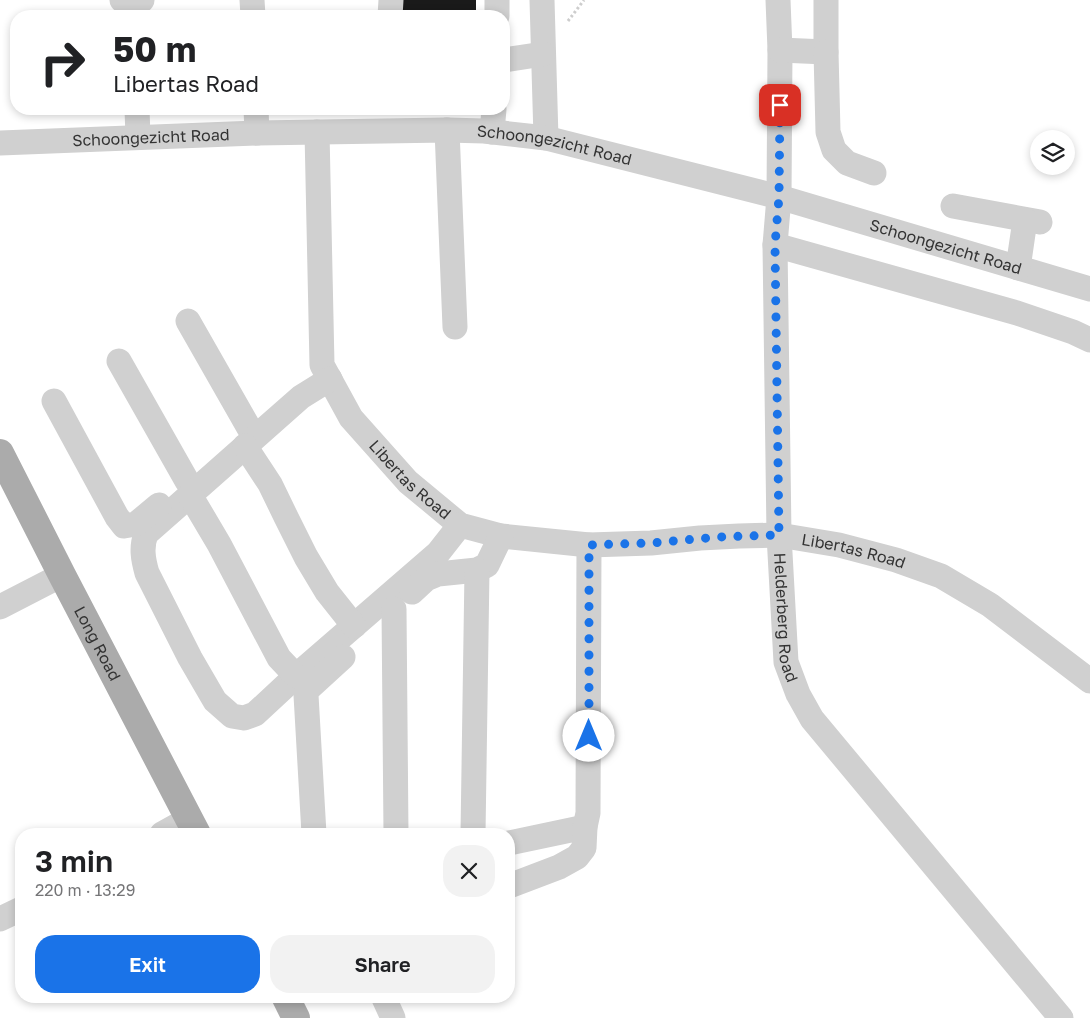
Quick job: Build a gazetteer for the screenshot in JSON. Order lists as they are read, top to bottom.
{
  "streets": {
    "main road": ["Long Road"],
    "street": ["Schoongezicht Road", "Libertas Road", "Helderberg Road"]
  },
  "crossings": [
    ["Schoongezicht Road", "Libertas Road"],
    ["Schoongezicht Road", "Helderberg Road"],
    ["Libertas Road", "Helderberg Road"]
  ],
  "page": {
    "turn": ["50 m", "Libertas Road"],
    "heading": ["3 min", "220 m · 13:29"],
    "buttons": ["Exit", "Share"]
  }
}
